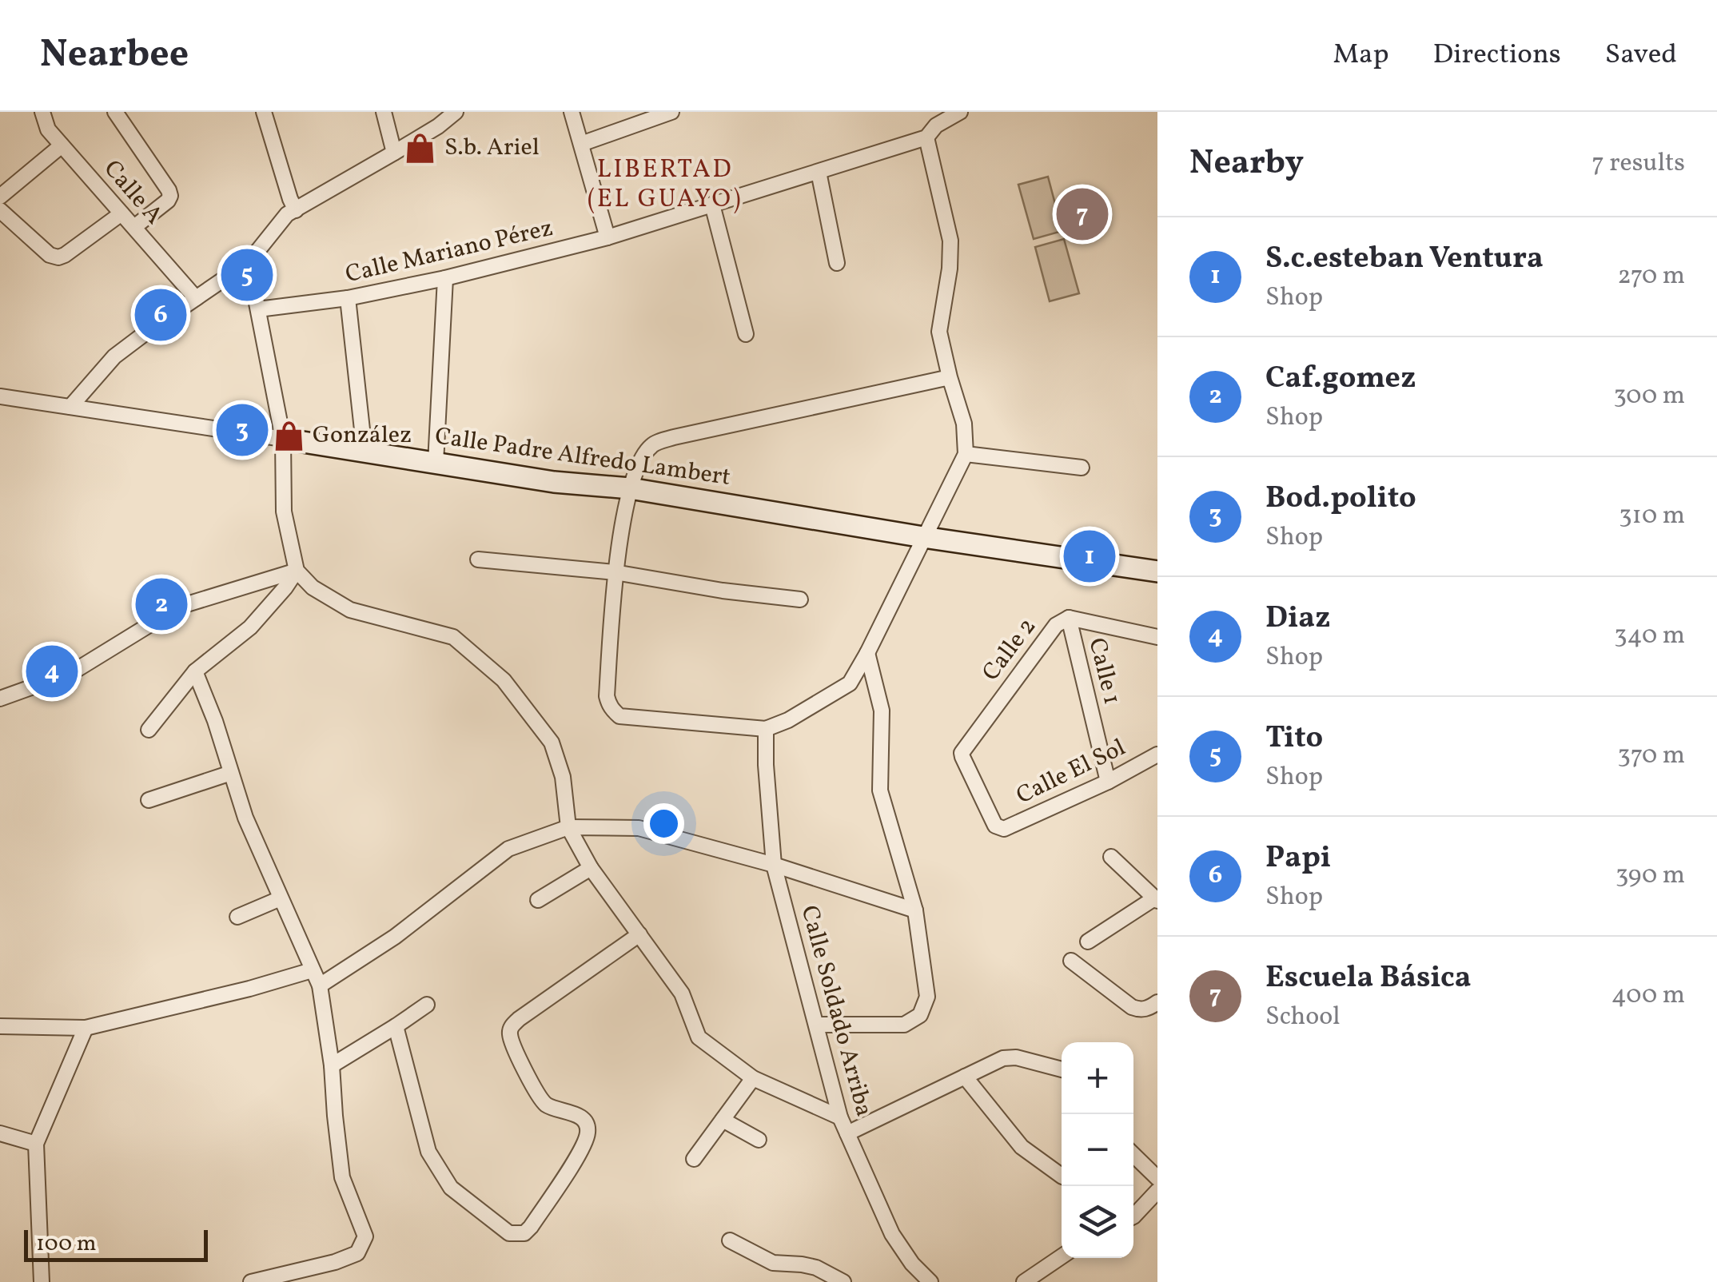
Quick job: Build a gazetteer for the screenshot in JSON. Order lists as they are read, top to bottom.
{
  "streets": {
    "street": [
      "Calle A",
      "Calle Mariano Pérez",
      "Calle Padre Alfredo Lambert",
      "Calle 2",
      "Calle 1",
      "Calle El Sol",
      "Calle Soldado Arriba"
    ]
  },
  "crossings": [
    ["Calle 2", "Calle 1"],
    ["Calle 2", "Calle El Sol"],
    ["Calle 1", "Calle El Sol"]
  ],
  "districts": ["LIBERTAD (EL GUAYO)"],
  "places": {
    "shop": ["S.b. Ariel", "González"]
  },
  "scale_bar": "100 m",
  "page": {
    "header": "Nearbee",
    "nav": ["Map", "Directions", "Saved"],
    "heading": ["Nearby", "7 results"],
    "pins": [
      "7",
      "5",
      "6",
      "3",
      "1",
      "2",
      "4"
    ],
    "list": [
      {
        "mark": "1",
        "name": "S.c.esteban Ventura",
        "note": "Shop",
        "value": "270 m"
      },
      {
        "mark": "2",
        "name": "Caf.gomez",
        "note": "Shop",
        "value": "300 m"
      },
      {
        "mark": "3",
        "name": "Bod.polito",
        "note": "Shop",
        "value": "310 m"
      },
      {
        "mark": "4",
        "name": "Diaz",
        "note": "Shop",
        "value": "340 m"
      },
      {
        "mark": "5",
        "name": "Tito",
        "note": "Shop",
        "value": "370 m"
      },
      {
        "mark": "6",
        "name": "Papi",
        "note": "Shop",
        "value": "390 m"
      },
      {
        "mark": "7",
        "name": "Escuela Básica",
        "note": "School",
        "value": "400 m"
      }
    ],
    "map_buttons": ["+", "−"],
    "scale": "100 m"
  }
}
